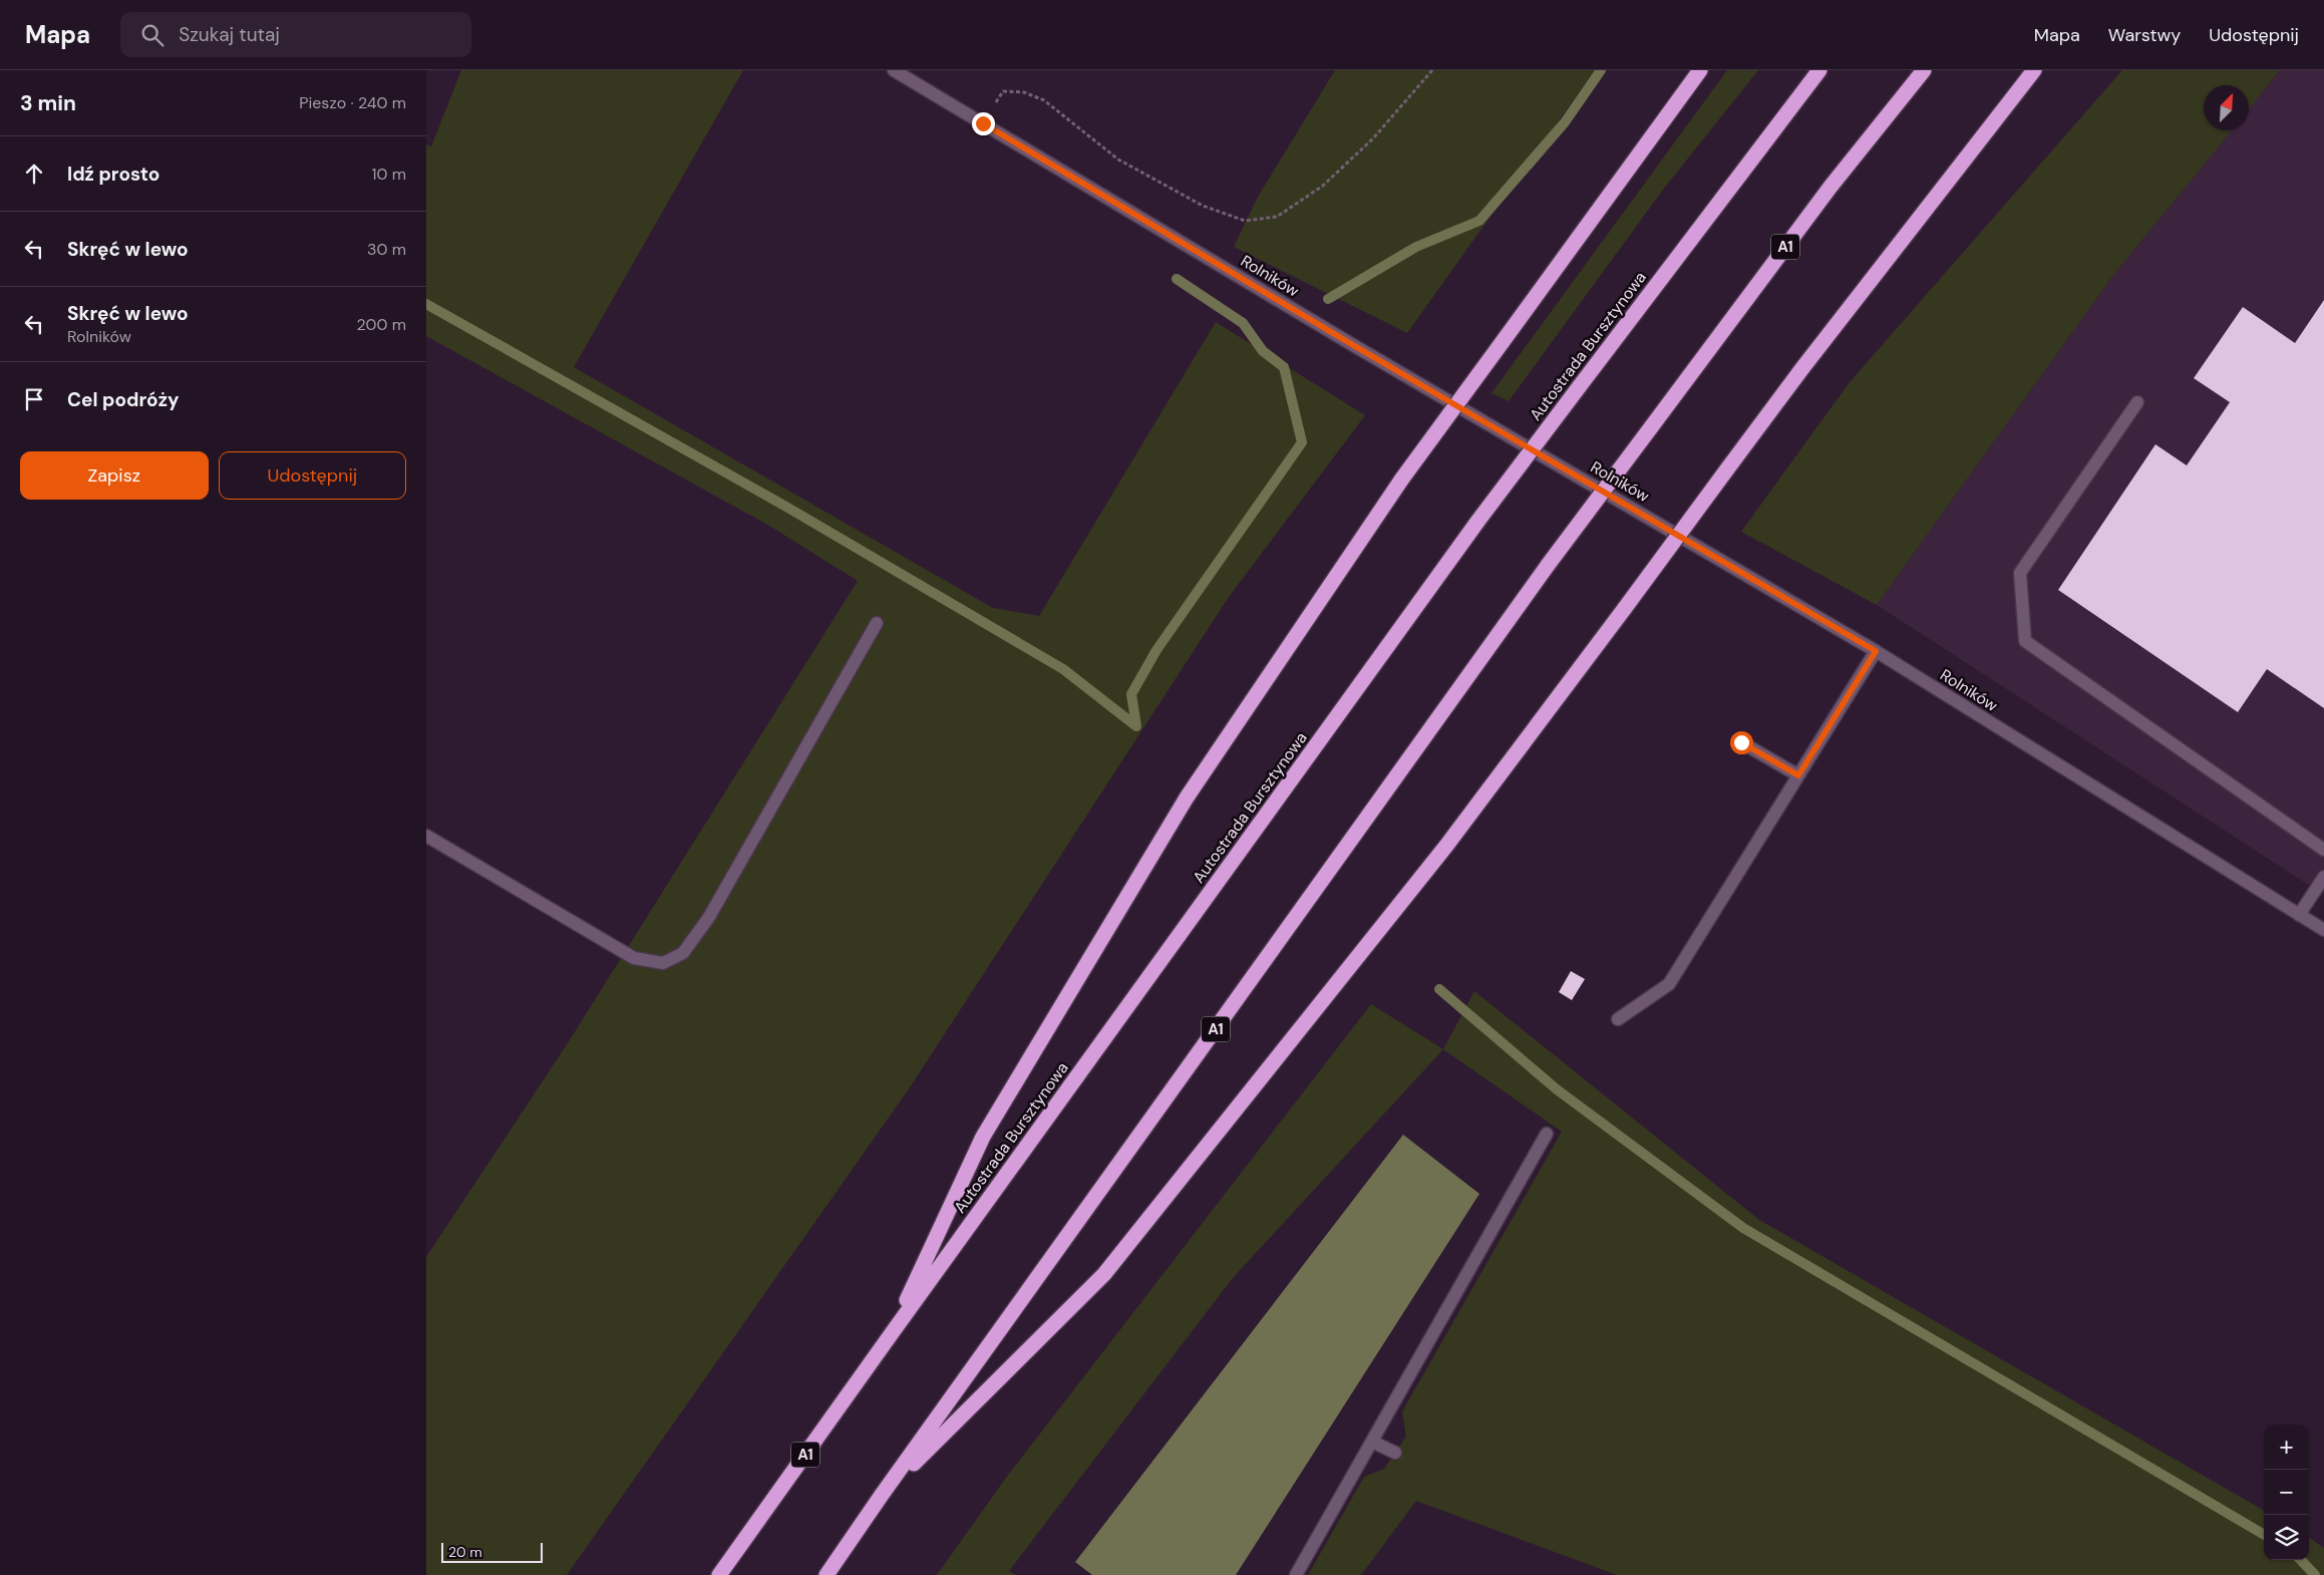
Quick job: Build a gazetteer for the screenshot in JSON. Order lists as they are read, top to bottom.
{
  "streets": {
    "highway": ["A1", "Autostrada Bursztynowa"],
    "street": ["Rolników"]
  },
  "scale_bar": "20 m",
  "north": "top right",
  "page": {
    "header": "Mapa",
    "search": "Szukaj tutaj",
    "nav": ["Mapa", "Warstwy", "Udostępnij"],
    "heading": ["3 min", "Pieszo · 240 m"],
    "list": [
      ["Idź prosto", "10 m"],
      ["Skręć w lewo", "30 m"],
      ["Skręć w lewo", "Rolników", "200 m"],
      "Cel podróży"
    ],
    "buttons": ["Zapisz", "Udostępnij"],
    "map_buttons": ["+", "−"],
    "scale": "20 m"
  }
}
